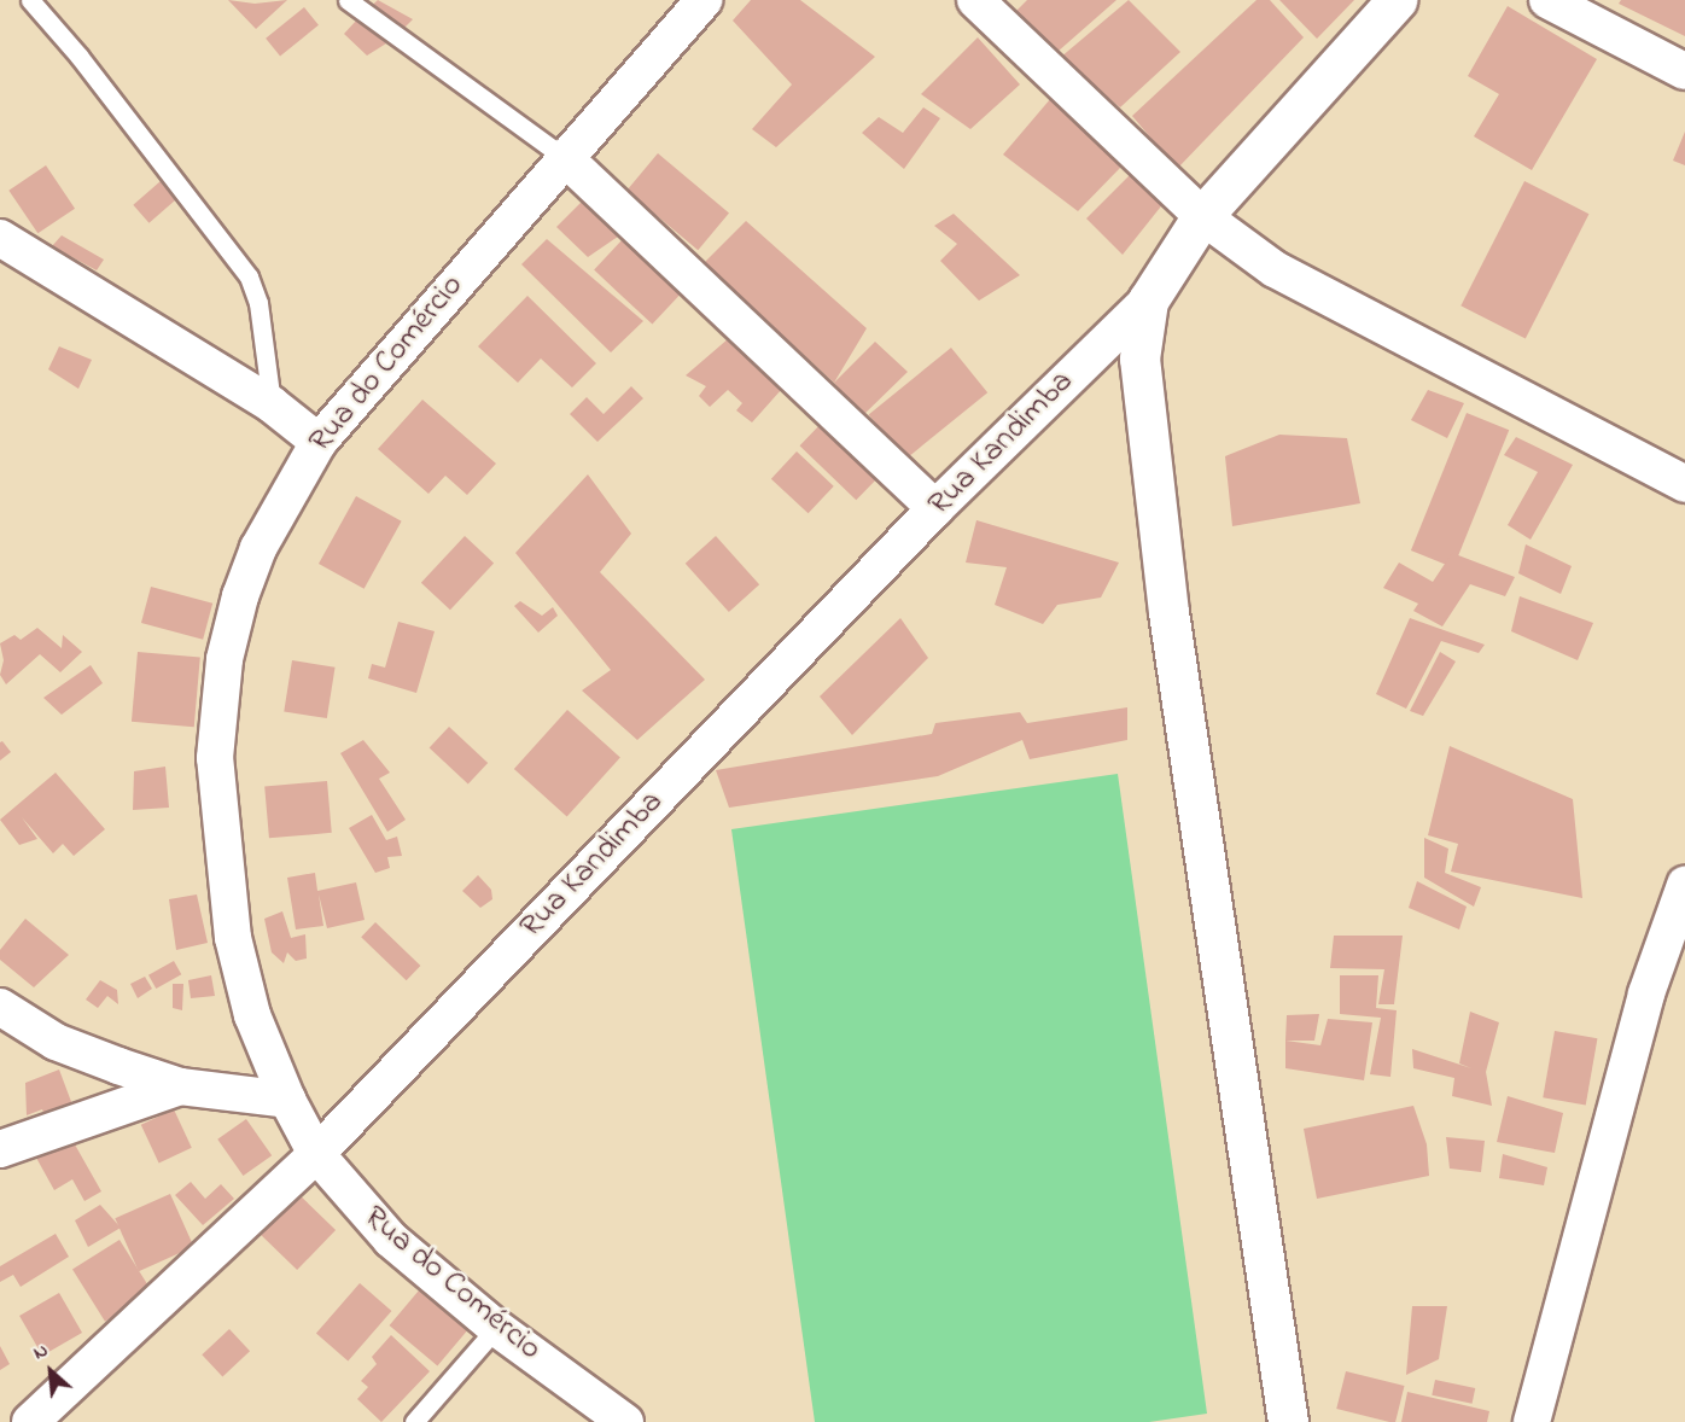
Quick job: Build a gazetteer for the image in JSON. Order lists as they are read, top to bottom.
{
  "streets": {
    "street": ["Rua do Comércio", "Rua Kandimba"]
  },
  "crossings": [
    ["Rua do Comércio", "Rua Kandimba"]
  ],
  "north": "top left"
}
